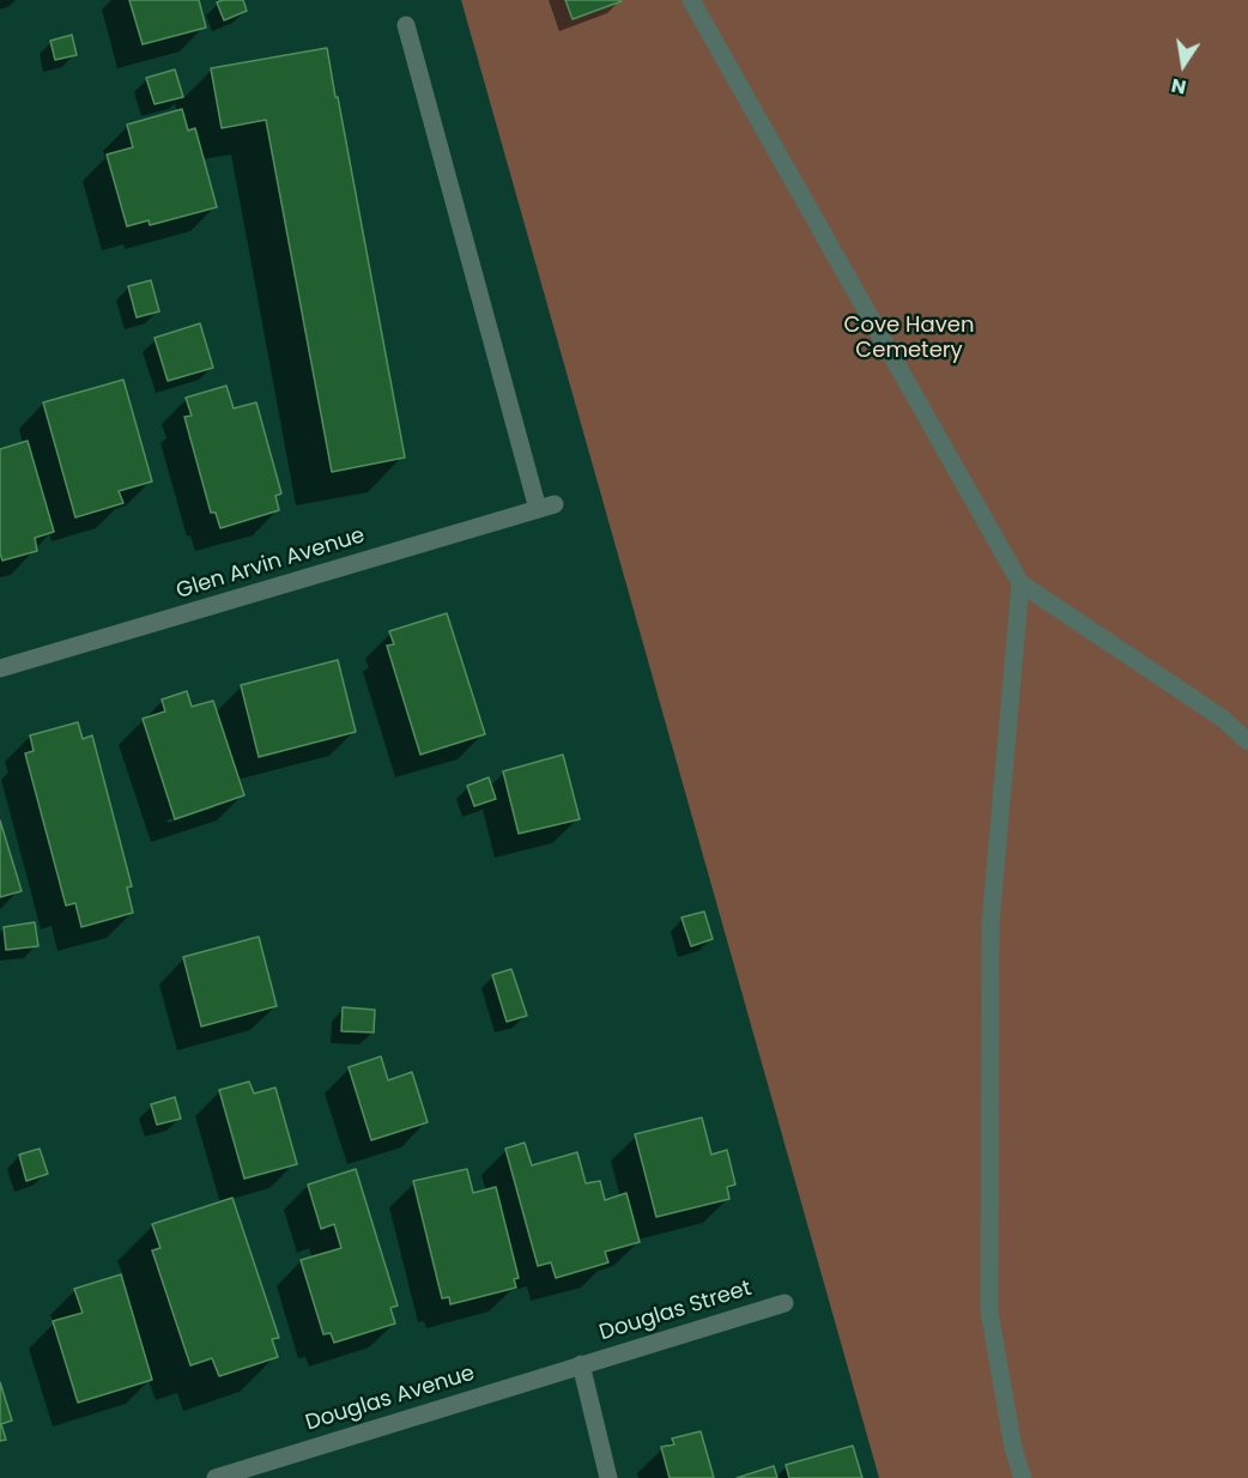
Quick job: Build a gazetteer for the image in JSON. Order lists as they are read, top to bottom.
{
  "streets": {
    "street": ["Glen Arvin Avenue", "Douglas Street", "Douglas Avenue"]
  },
  "crossings": [
    ["Douglas Street", "Douglas Avenue"]
  ],
  "parks": ["Cove Haven Cemetery"],
  "north": "bottom"
}
